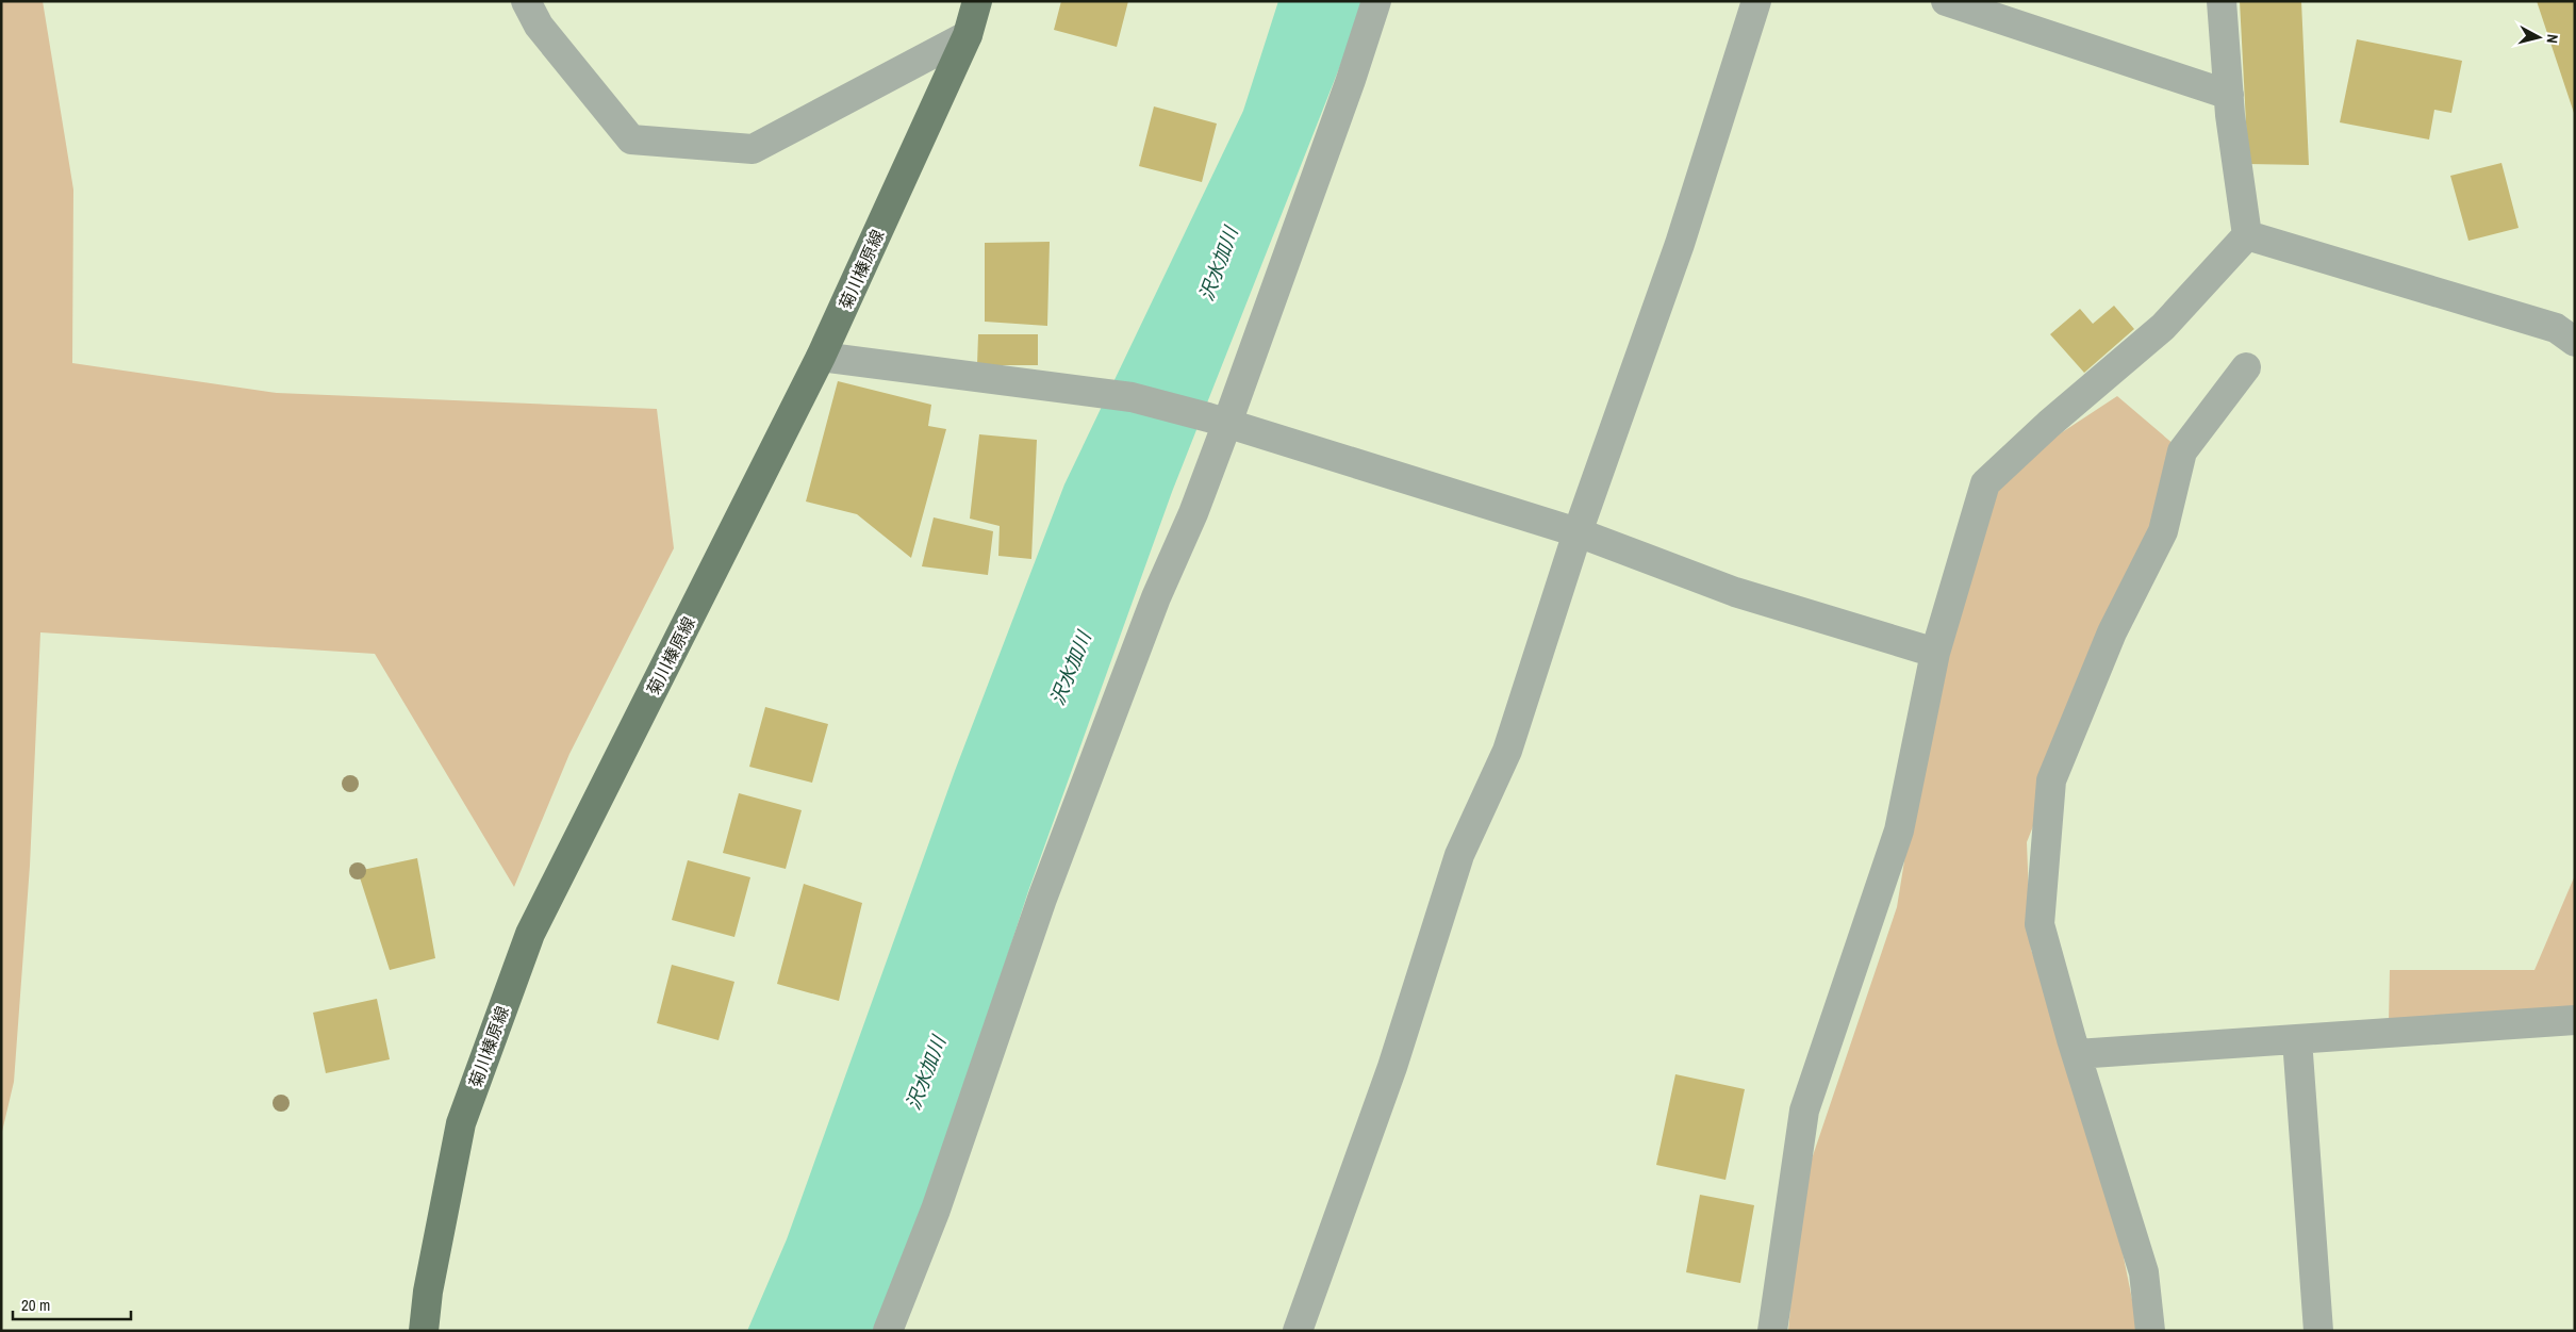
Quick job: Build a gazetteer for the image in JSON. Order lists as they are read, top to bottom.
{
  "streets": {
    "main road": ["菊川榛原線"]
  },
  "water": ["沢水加川"],
  "scale_bar": "20 m",
  "north": "right"
}
